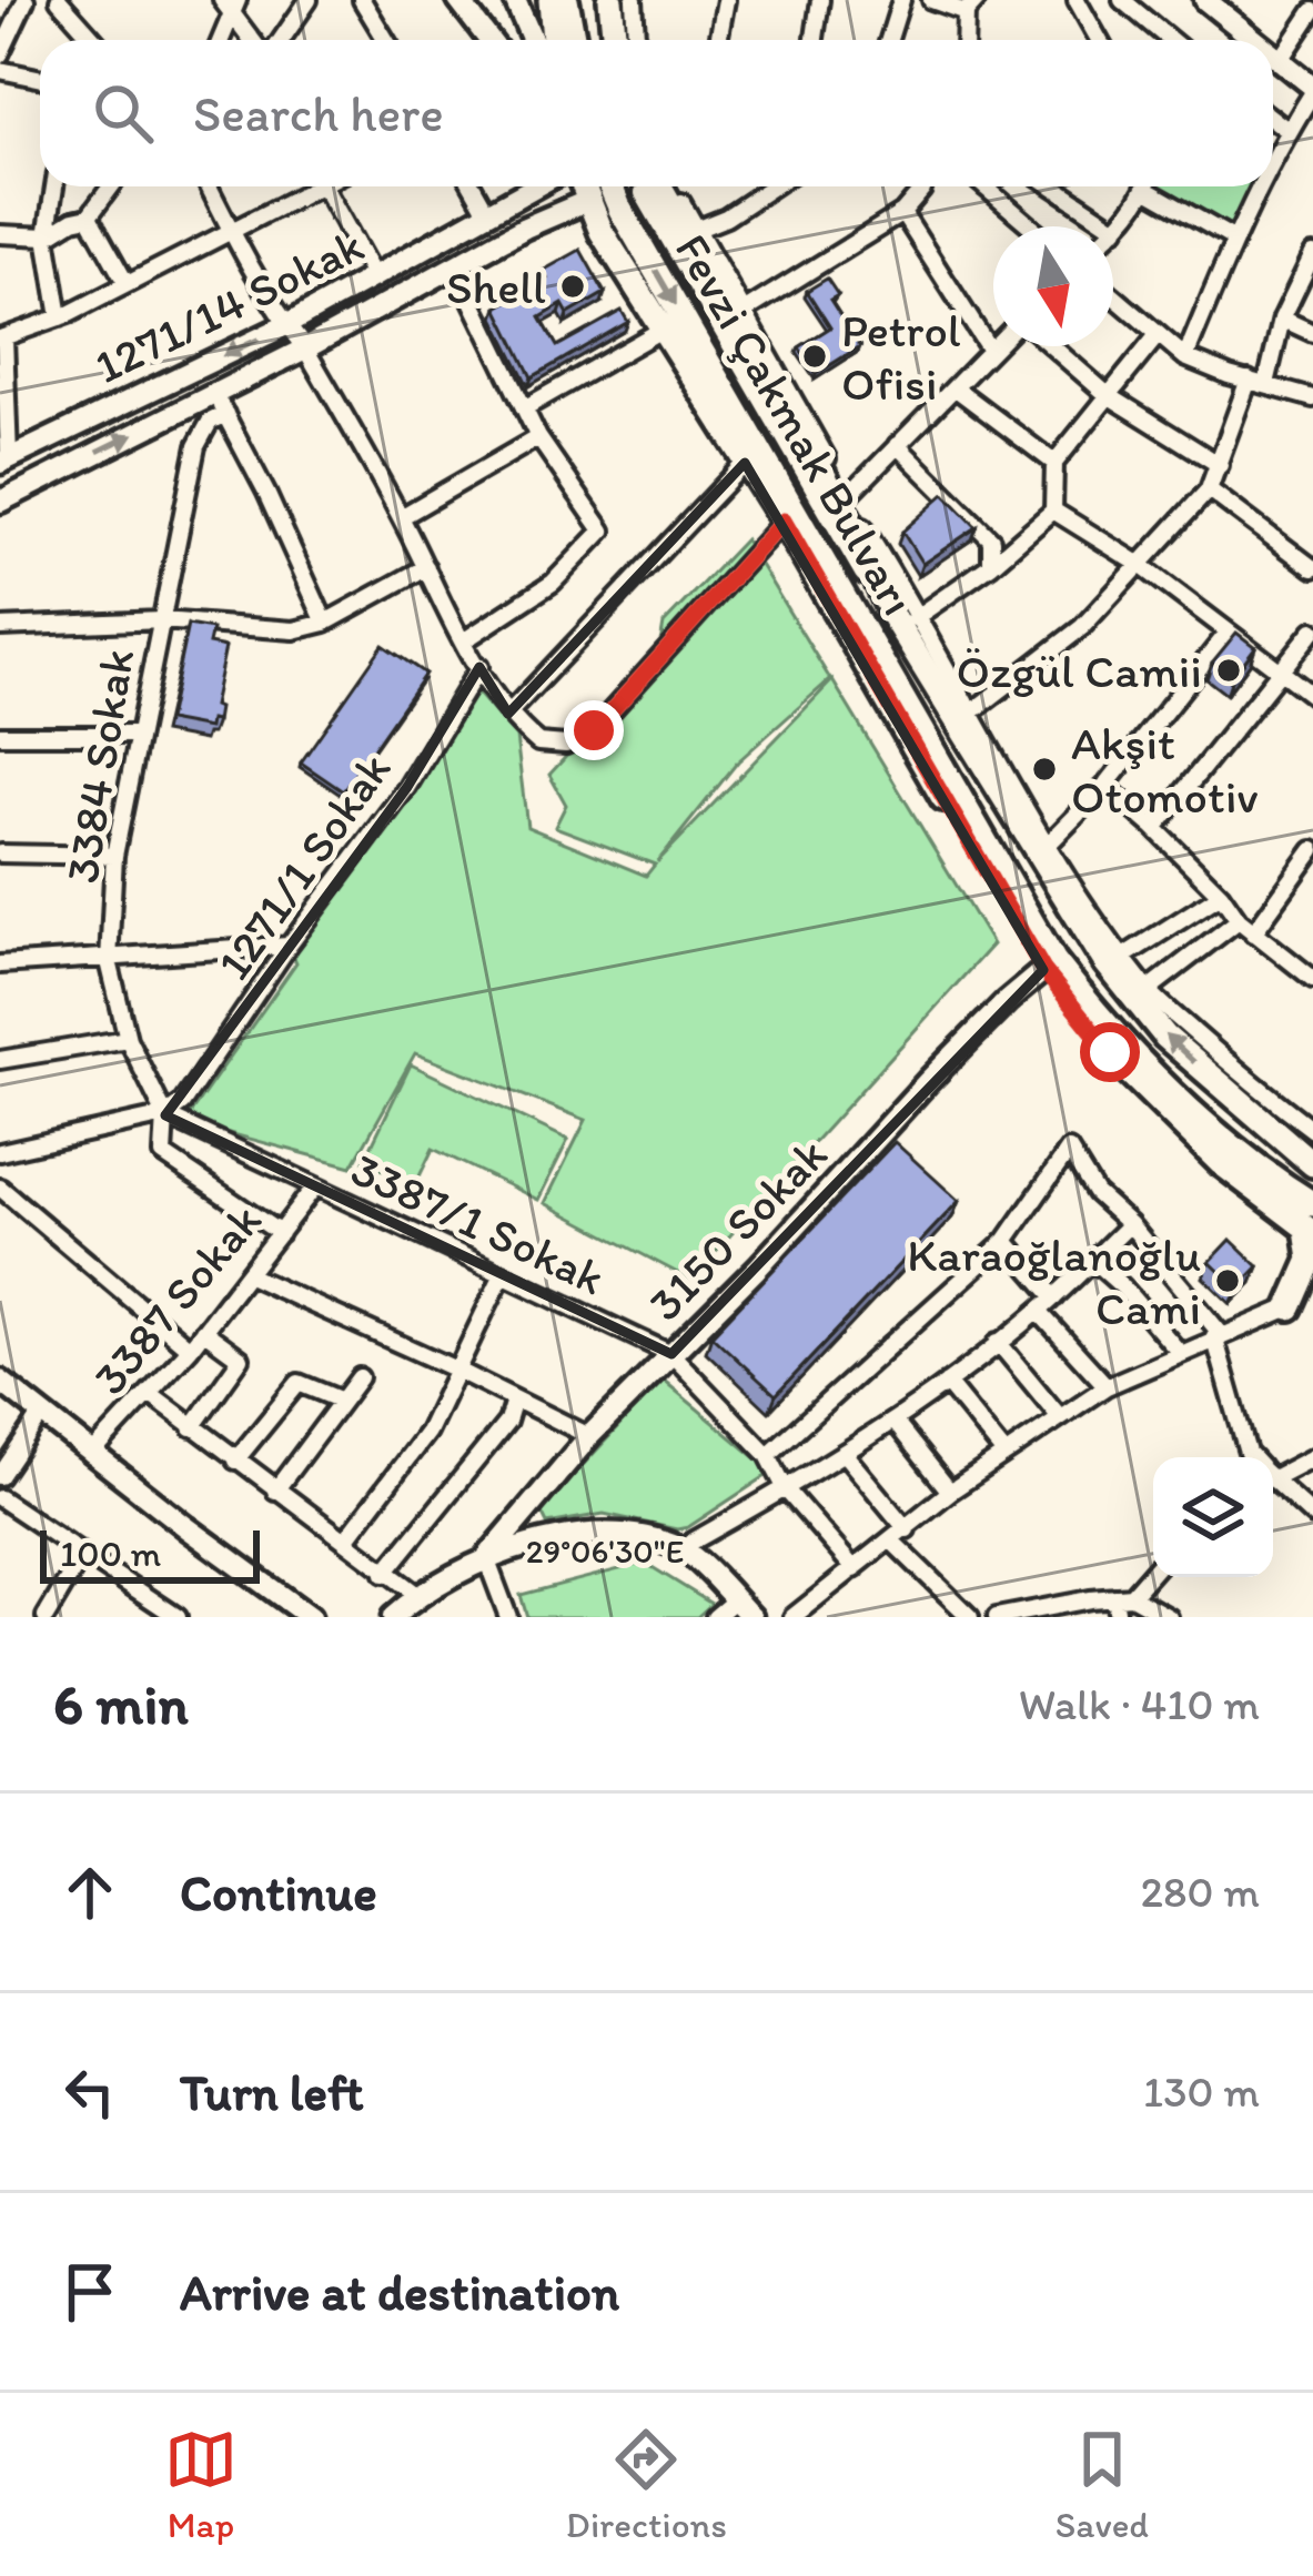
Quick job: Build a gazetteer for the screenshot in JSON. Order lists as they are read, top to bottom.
{
  "streets": {
    "main road": ["Fevzi Çakmak Bulvarı"],
    "street": [
      "1271/14 Sokak",
      "3384 Sokak",
      "1271/1 Sokak",
      "3387/1 Sokak",
      "3150 Sokak",
      "3387 Sokak"
    ]
  },
  "crossings": [
    ["Fevzi Çakmak Bulvarı", "3150 Sokak"],
    ["3384 Sokak", "1271/1 Sokak"],
    ["3384 Sokak", "3387/1 Sokak"],
    ["3384 Sokak", "3387 Sokak"],
    ["1271/1 Sokak", "3387/1 Sokak"],
    ["3387/1 Sokak", "3150 Sokak"],
    ["3387/1 Sokak", "3387 Sokak"]
  ],
  "places": [
    "Shell",
    "Petrol Ofisi",
    "Özgül Camii",
    "Akşit Otomotiv",
    "Karaoğlanoğlu Cami"
  ],
  "scale_bar": "100 m",
  "north": "bottom",
  "page": {
    "search": "Search here",
    "scale": "100 m",
    "heading": ["6 min", "Walk · 410 m"],
    "list": [
      ["Continue", "280 m"],
      ["Turn left", "130 m"],
      "Arrive at destination"
    ],
    "nav": ["Map", "Directions", "Saved"]
  },
  "coordinates": ["29°06'30\"E"]
}
